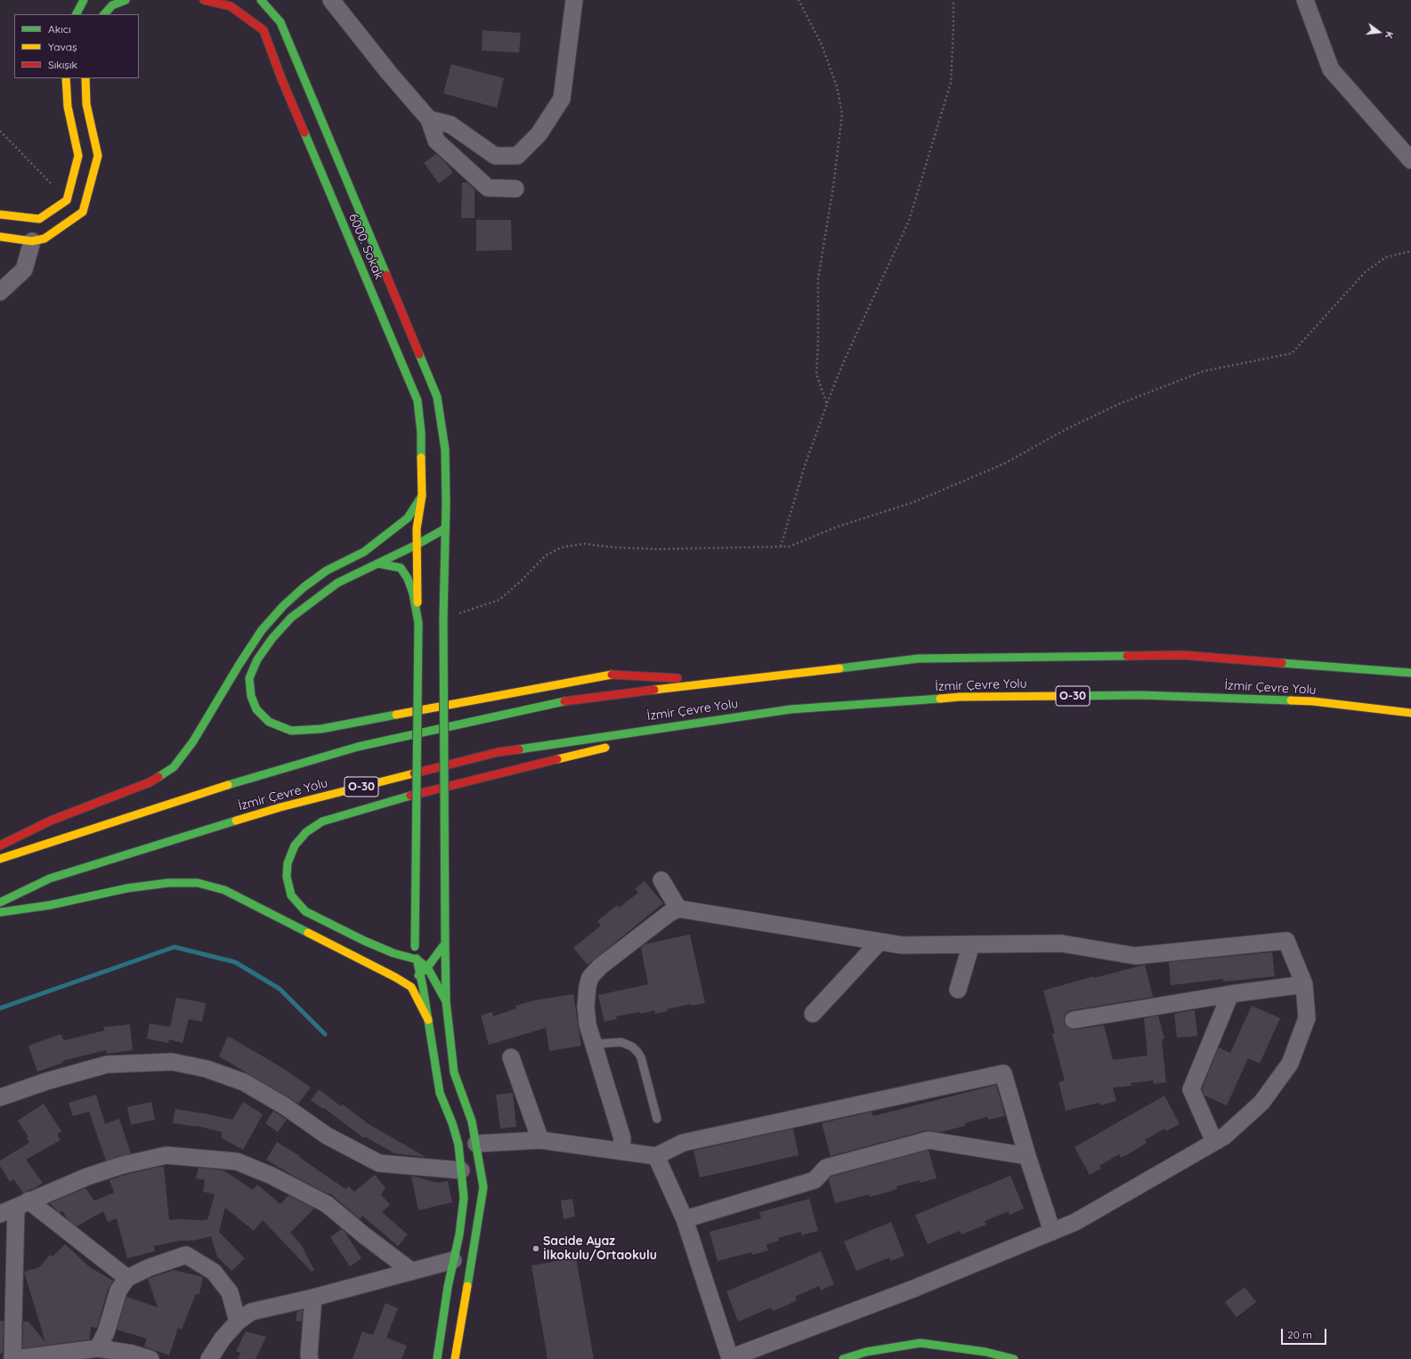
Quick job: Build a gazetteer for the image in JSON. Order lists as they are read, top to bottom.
{
  "streets": {
    "main road": ["6000. Sokak", "İzmir Çevre Yolu", "O-30"]
  },
  "places": ["Sacide Ayaz İlkokulu/Ortaokulu"],
  "legend": ["Akıcı", "Yavaş", "Sıkışık"],
  "scale_bar": "20 m",
  "north": "right"
}
